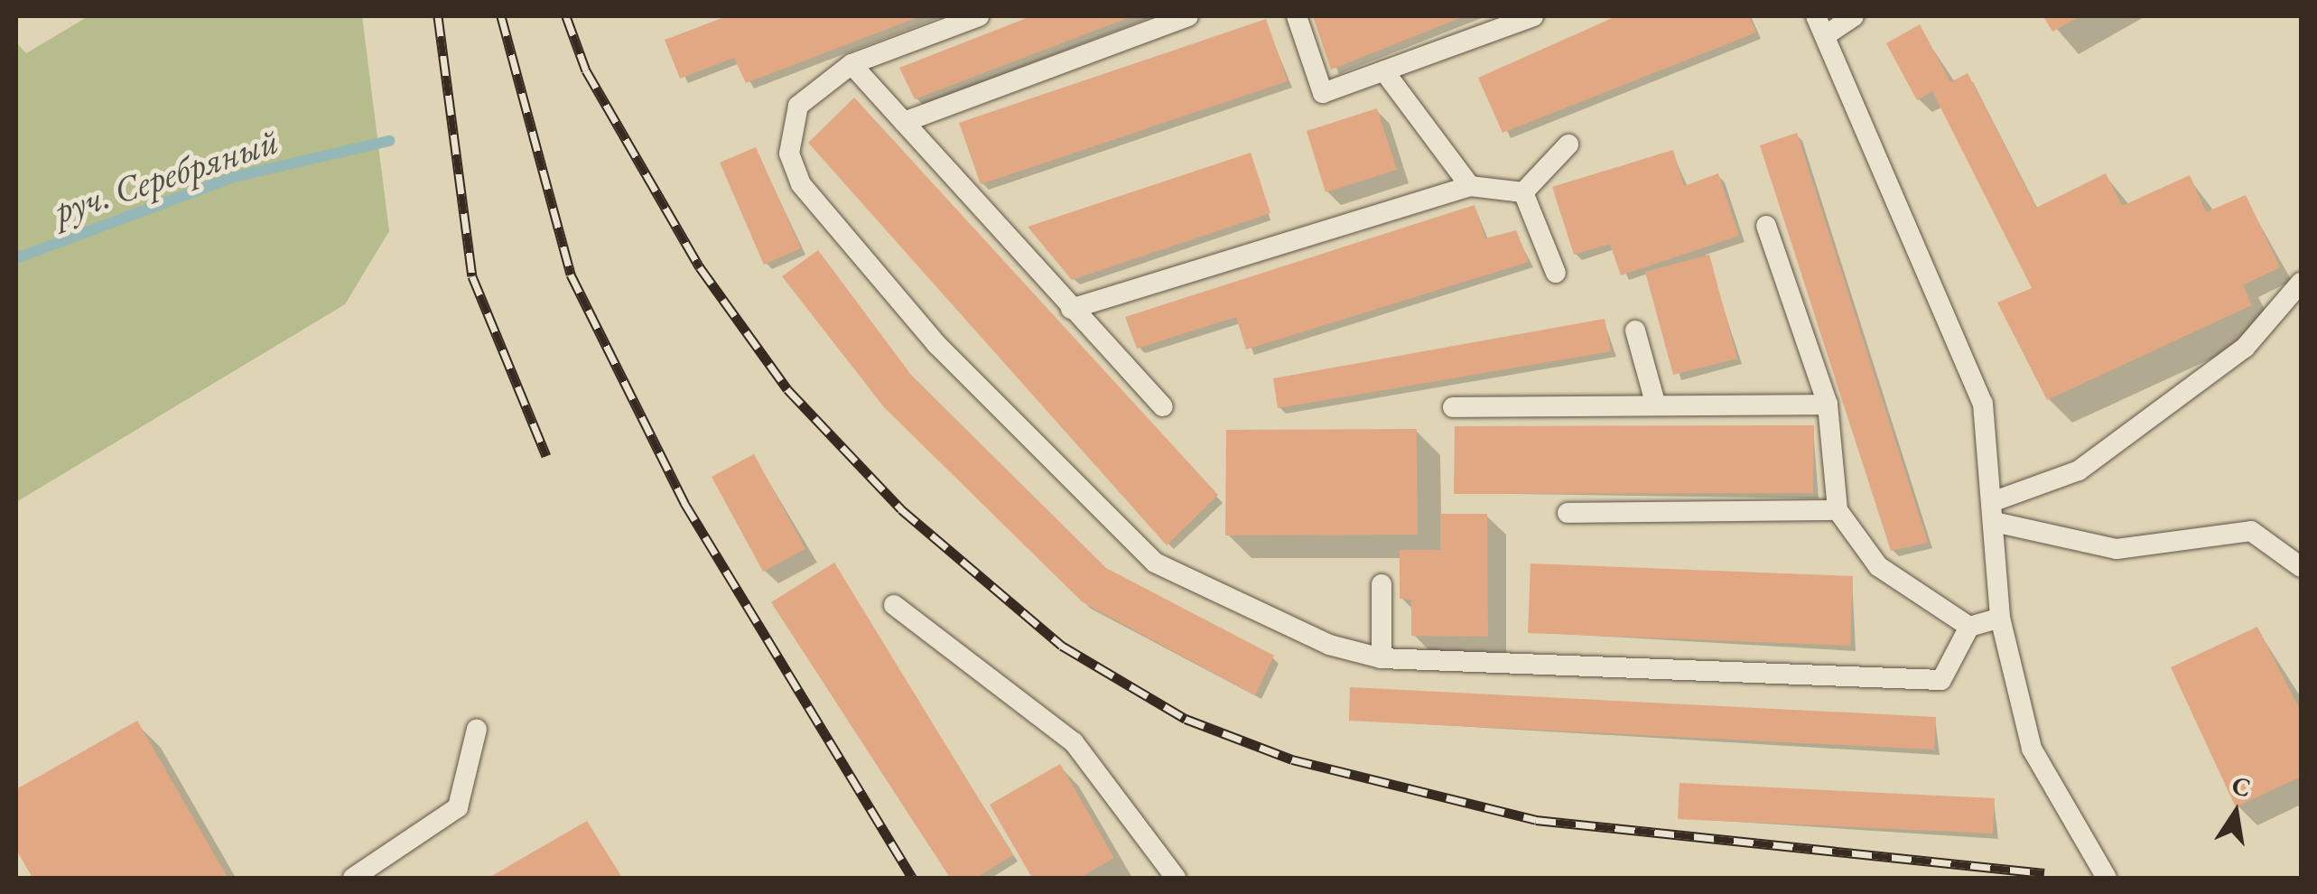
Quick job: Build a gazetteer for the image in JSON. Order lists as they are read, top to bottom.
{
  "water": ["руч. Серебряный"],
  "north": "top"
}
